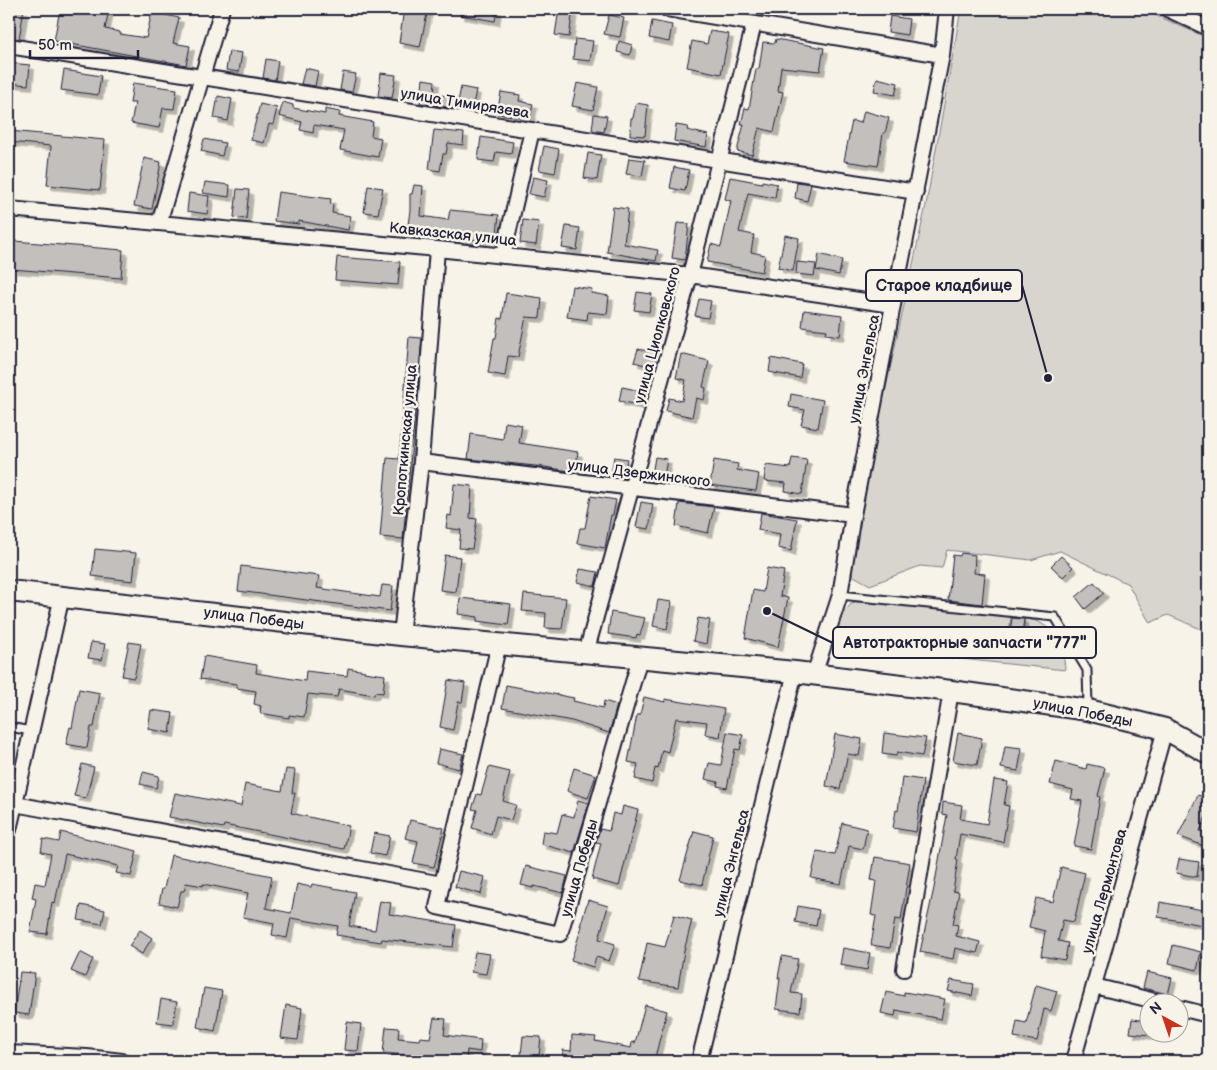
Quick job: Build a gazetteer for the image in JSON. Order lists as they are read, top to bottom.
{
  "streets": {
    "street": [
      "улица Тимирязева",
      "Кавказская улица",
      "улица Циолковского",
      "улица Энгельса",
      "Кропоткинская улица",
      "улица Дзержинского",
      "улица Победы",
      "улица Лермонтова"
    ]
  },
  "crossings": [
    ["улица Тимирязева", "улица Циолковского"],
    ["улица Тимирязева", "улица Энгельса"],
    ["Кавказская улица", "улица Циолковского"],
    ["Кавказская улица", "улица Энгельса"],
    ["Кавказская улица", "Кропоткинская улица"],
    ["улица Циолковского", "улица Дзержинского"],
    ["улица Циолковского", "улица Победы"],
    ["улица Энгельса", "улица Дзержинского"],
    ["улица Энгельса", "улица Победы"],
    ["Кропоткинская улица", "улица Дзержинского"],
    ["Кропоткинская улица", "улица Победы"],
    ["улица Победы", "улица Лермонтова"]
  ],
  "places": ["Старое кладбище", "Автотракторные запчасти \"777\""],
  "scale_bar": "50 m",
  "north": "top left"
}
